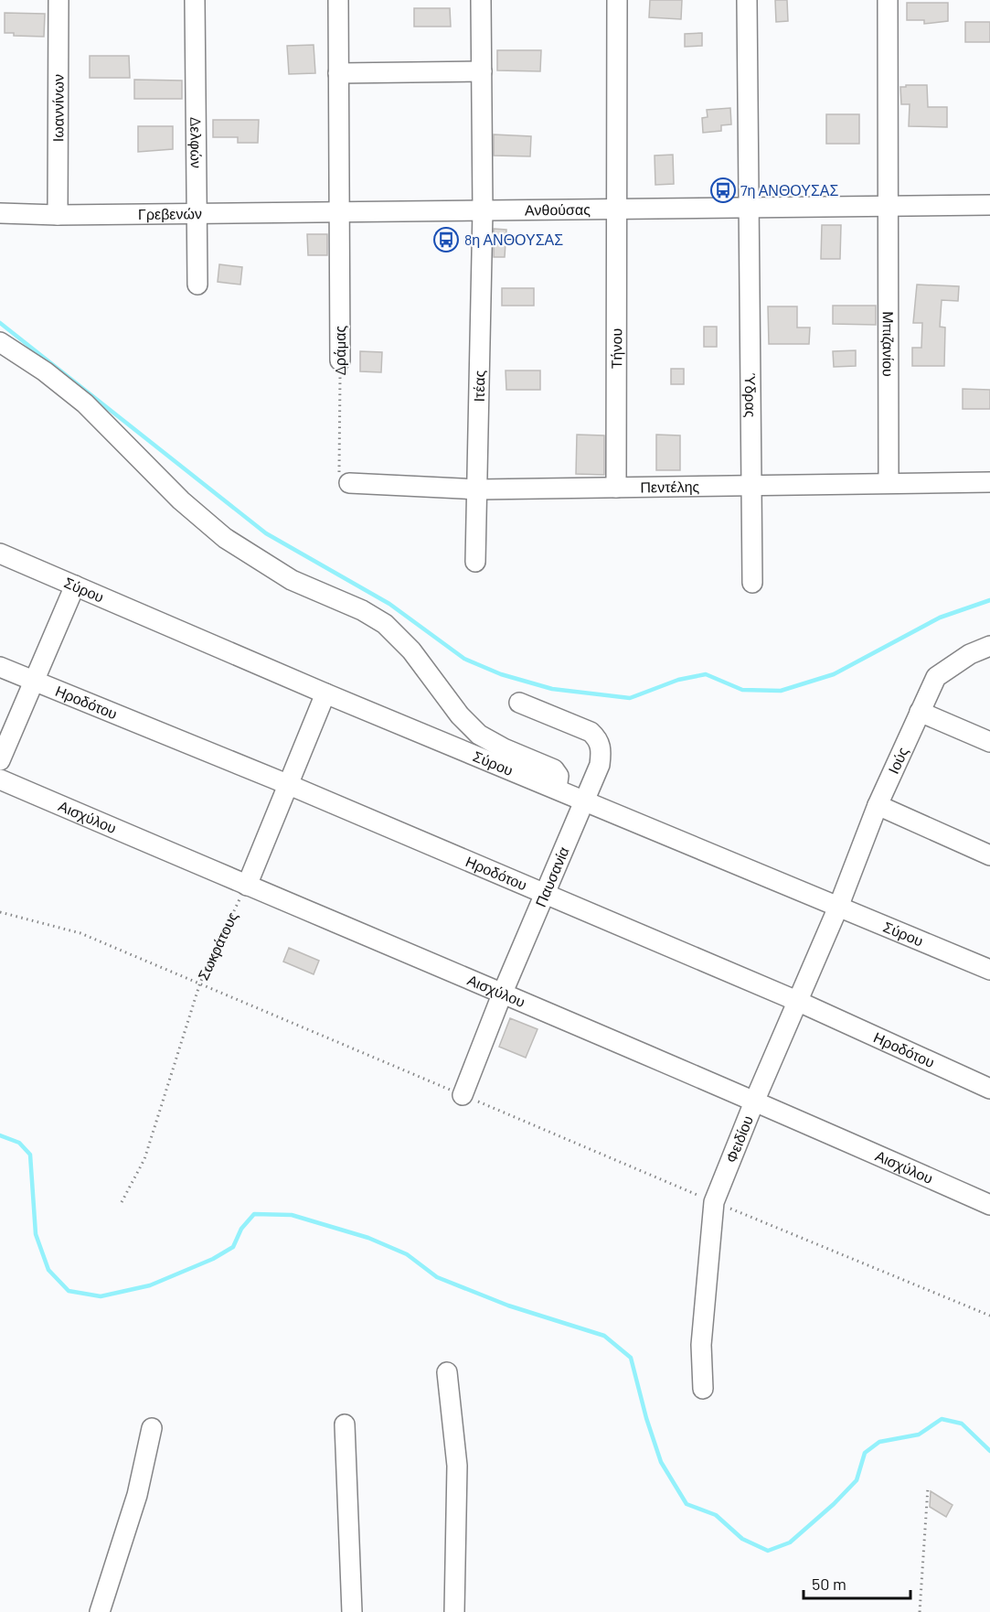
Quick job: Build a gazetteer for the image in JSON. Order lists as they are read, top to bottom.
{
  "streets": {
    "street": [
      "Ιωαννίνων",
      "Δελφών",
      "Ανθούσας",
      "Γρεβενών",
      "Μπιζανίου",
      "Τήνου",
      "Δράμας",
      "Ιτέας",
      "Ύδρας",
      "Πεντέλης",
      "Σύρου",
      "Ηροδότου",
      "Ιούς",
      "Αισχύλου",
      "Παυσανία",
      "Φειδίου"
    ],
    "path": ["Σωκράτους"]
  },
  "crossings": [
    ["Ιωαννίνων", "Γρεβενών"],
    ["Δελφών", "Γρεβενών"],
    ["Ανθούσας", "Γρεβενών"],
    ["Ανθούσας", "Μπιζανίου"],
    ["Ανθούσας", "Τήνου"],
    ["Ανθούσας", "Δράμας"],
    ["Ανθούσας", "Ιτέας"],
    ["Ανθούσας", "Ύδρας"],
    ["Γρεβενών", "Δράμας"],
    ["Μπιζανίου", "Πεντέλης"],
    ["Τήνου", "Πεντέλης"],
    ["Δράμας", "Πεντέλης"],
    ["Ιτέας", "Πεντέλης"],
    ["Ύδρας", "Πεντέλης"],
    ["Σύρου", "Ιούς"],
    ["Σύρου", "Παυσανία"],
    ["Σύρου", "Φειδίου"],
    ["Ηροδότου", "Παυσανία"],
    ["Ηροδότου", "Φειδίου"],
    ["Ιούς", "Φειδίου"],
    ["Αισχύλου", "Παυσανία"],
    ["Αισχύλου", "Σωκράτους"],
    ["Αισχύλου", "Φειδίου"]
  ],
  "places": {
    "bus stop": ["7η ΑΝΘΟΥΣΑΣ", "8η ΑΝΘΟΥΣΑΣ"]
  },
  "scale_bar": "50 m"
}
